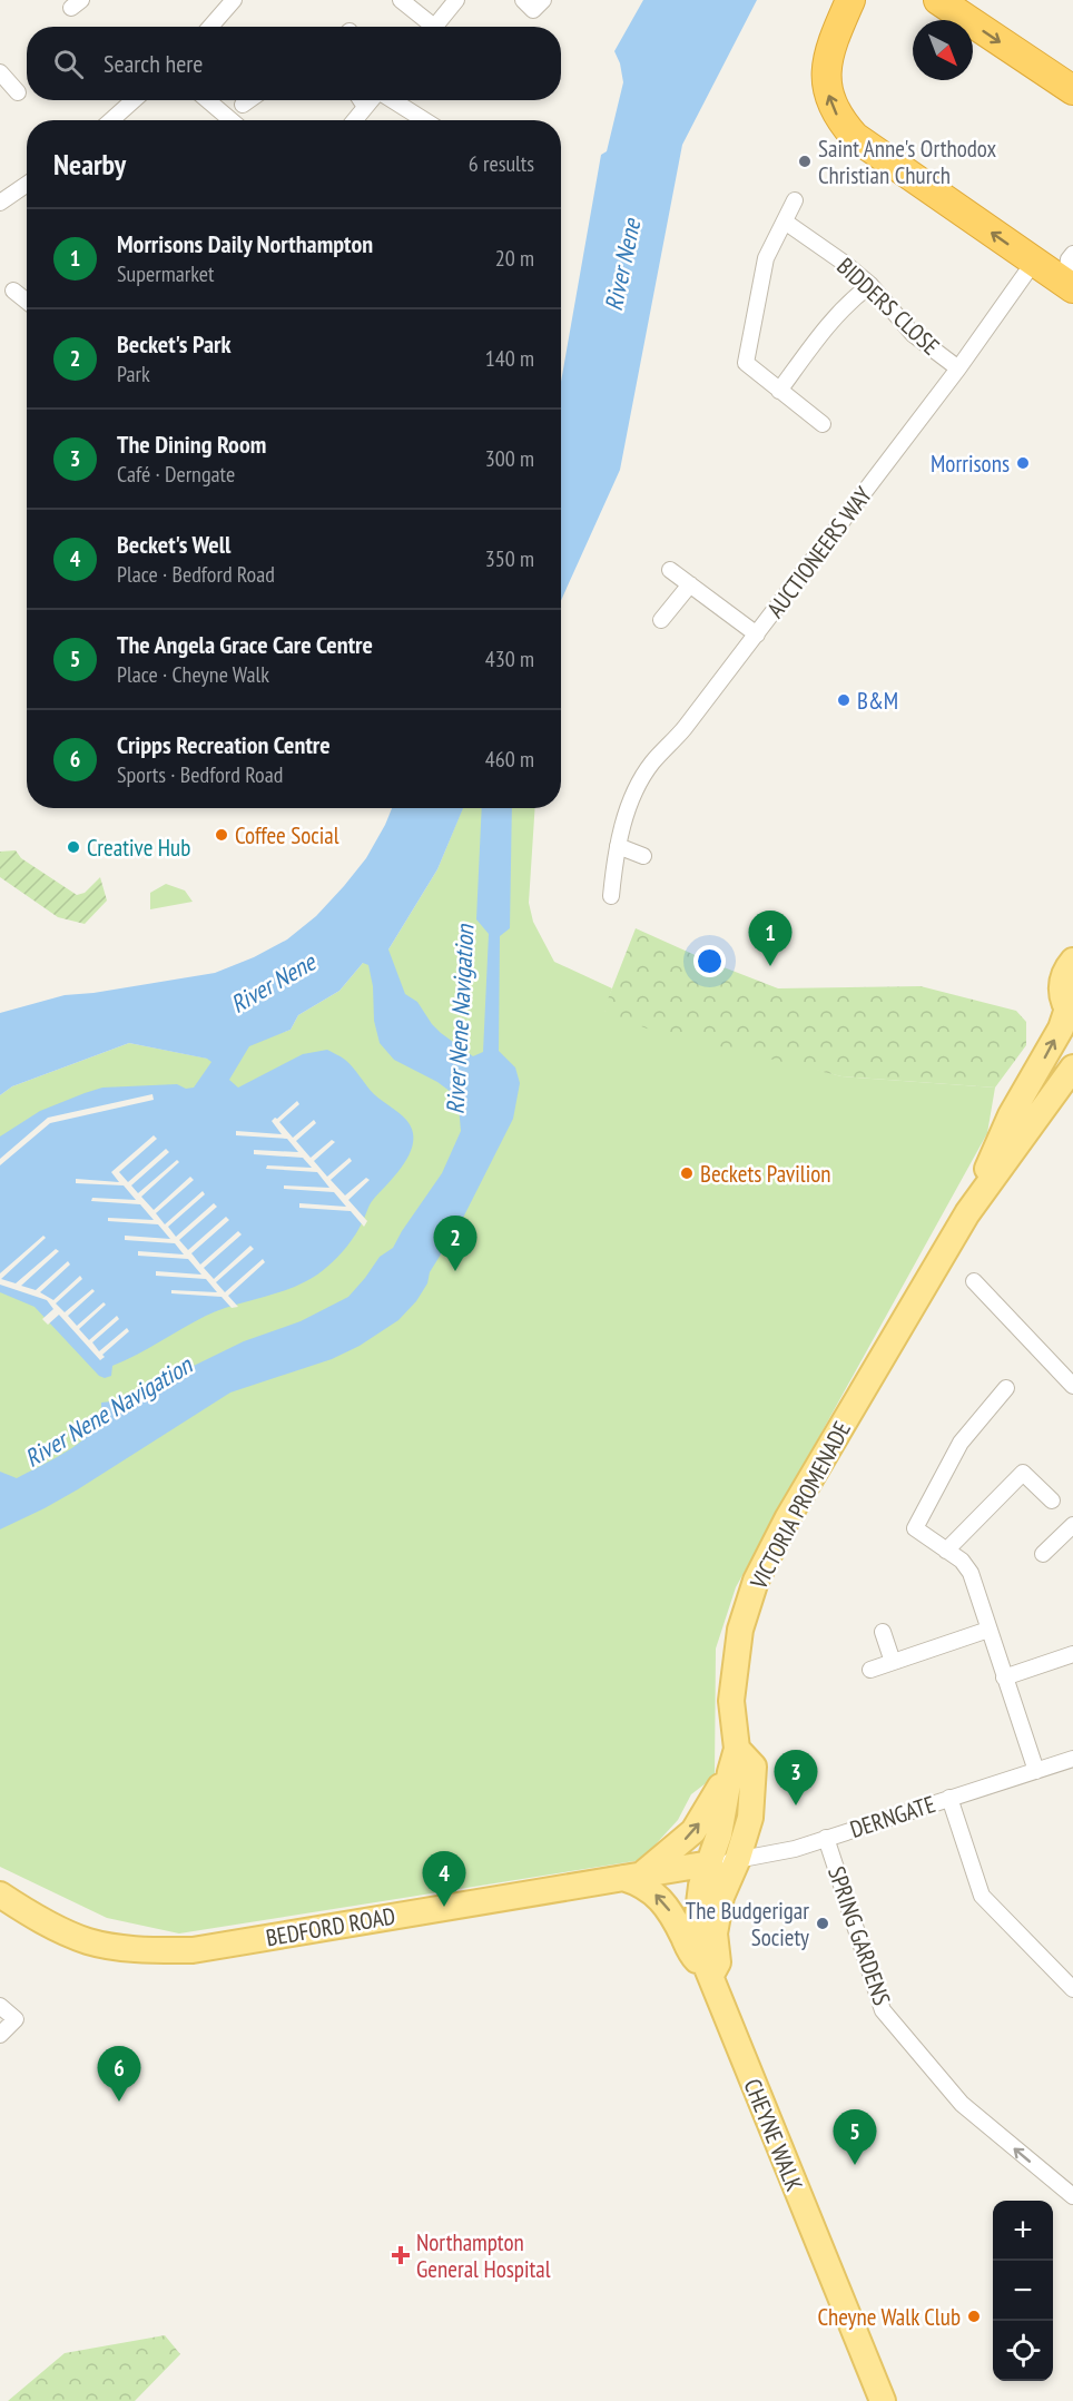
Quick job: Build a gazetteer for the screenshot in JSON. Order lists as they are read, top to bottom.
{
  "streets": {
    "main road": ["VICTORIA PROMENADE", "BEDFORD ROAD", "CHEYNE WALK"],
    "street": [
      "BIDDERS CLOSE",
      "AUCTIONEERS WAY",
      "DERNGATE",
      "SPRING GARDENS"
    ]
  },
  "crossings": [
    ["BIDDERS CLOSE", "AUCTIONEERS WAY"],
    ["VICTORIA PROMENADE", "DERNGATE"],
    ["VICTORIA PROMENADE", "BEDFORD ROAD"],
    ["VICTORIA PROMENADE", "CHEYNE WALK"],
    ["DERNGATE", "BEDFORD ROAD"],
    ["DERNGATE", "SPRING GARDENS"],
    ["DERNGATE", "CHEYNE WALK"],
    ["BEDFORD ROAD", "CHEYNE WALK"]
  ],
  "one_way": ["SPRING GARDENS"],
  "water": ["River Nene", "River Nene Navigation"],
  "places": {
    "other": [
      "Saint Anne's Orthodox Christian Church",
      "Morrisons",
      "B&M",
      "Coffee Social",
      "Creative Hub",
      "Beckets Pavilion",
      "The Budgerigar Society",
      "Cheyne Walk Club"
    ],
    "health": ["Northampton General Hospital"]
  },
  "north": "bottom right",
  "page": {
    "search": "Search here",
    "heading": ["Nearby", "6 results"],
    "list": [
      {
        "mark": "1",
        "name": "Morrisons Daily Northampton",
        "note": "Supermarket",
        "value": "20 m"
      },
      {
        "mark": "2",
        "name": "Becket's Park",
        "note": "Park",
        "value": "140 m"
      },
      {
        "mark": "3",
        "name": "The Dining Room",
        "note": "Café · Derngate",
        "value": "300 m"
      },
      {
        "mark": "4",
        "name": "Becket's Well",
        "note": "Place · Bedford Road",
        "value": "350 m"
      },
      {
        "mark": "5",
        "name": "The Angela Grace Care Centre",
        "note": "Place · Cheyne Walk",
        "value": "430 m"
      },
      {
        "mark": "6",
        "name": "Cripps Recreation Centre",
        "note": "Sports · Bedford Road",
        "value": "460 m"
      }
    ],
    "pins": [
      "1",
      "2",
      "3",
      "4",
      "6",
      "5"
    ],
    "map_buttons": ["+", "−"]
  }
}
